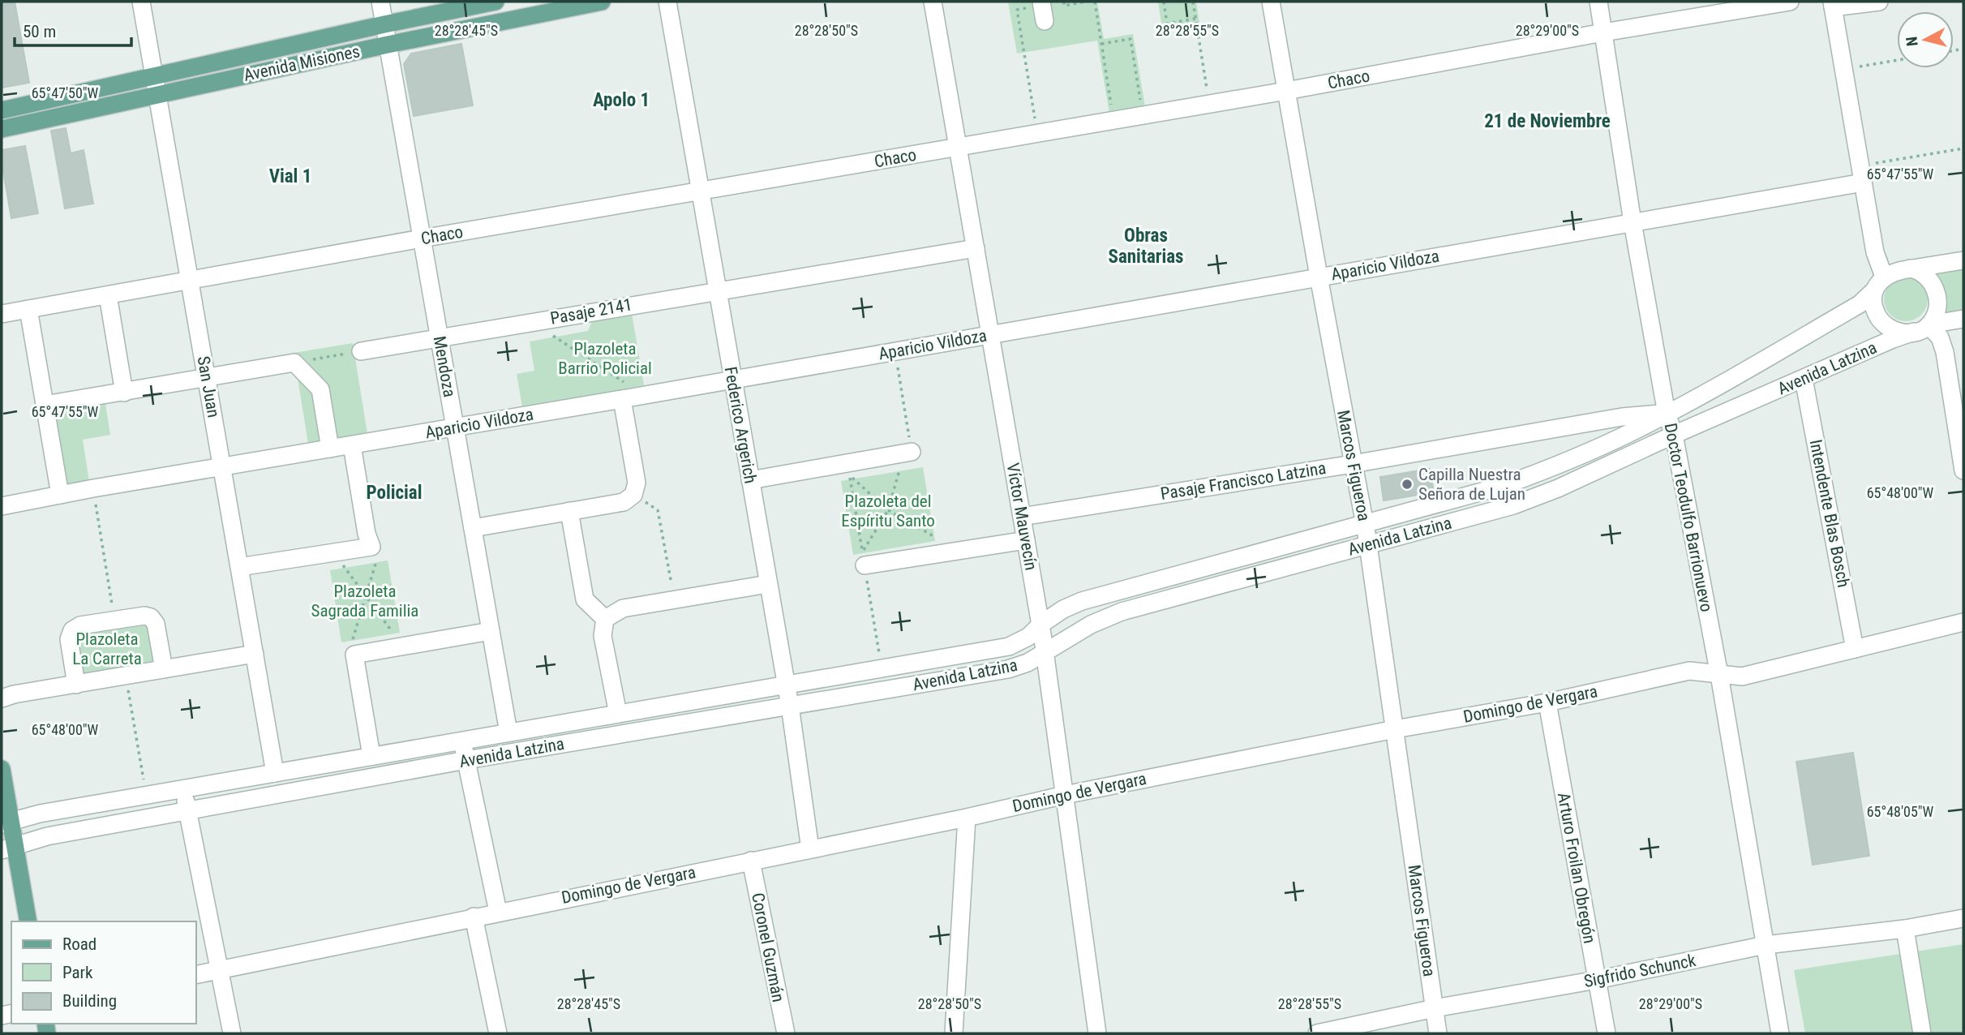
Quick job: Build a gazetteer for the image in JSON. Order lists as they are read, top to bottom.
{
  "streets": {
    "main road": ["Avenida Misiones"],
    "street": [
      "Chaco",
      "Aparicio Vildoza",
      "Pasaje 2141",
      "Mendoza",
      "Avenida Latzina",
      "San Juan",
      "Federico Argerich",
      "Marcos Figueroa",
      "Pasaje Francisco Latzina",
      "Intendente Blas Bosch",
      "Víctor Mauvecín",
      "Doctor Teodulfo Barrionuevo",
      "Domingo de Vergara",
      "Arturo Froilan Obregón",
      "Coronel Guzmán",
      "Sigfrido Schunck"
    ]
  },
  "crossings": [
    ["Avenida Misiones", "Mendoza"],
    ["Avenida Misiones", "San Juan"],
    ["Chaco", "Mendoza"],
    ["Chaco", "San Juan"],
    ["Chaco", "Federico Argerich"],
    ["Chaco", "Marcos Figueroa"],
    ["Chaco", "Víctor Mauvecín"],
    ["Chaco", "Doctor Teodulfo Barrionuevo"],
    ["Aparicio Vildoza", "Mendoza"],
    ["Aparicio Vildoza", "San Juan"],
    ["Aparicio Vildoza", "Federico Argerich"],
    ["Aparicio Vildoza", "Marcos Figueroa"],
    ["Aparicio Vildoza", "Víctor Mauvecín"],
    ["Aparicio Vildoza", "Doctor Teodulfo Barrionuevo"],
    ["Pasaje 2141", "Mendoza"],
    ["Pasaje 2141", "Federico Argerich"],
    ["Pasaje 2141", "Víctor Mauvecín"],
    ["Mendoza", "Avenida Latzina"],
    ["Avenida Latzina", "San Juan"],
    ["Avenida Latzina", "Federico Argerich"],
    ["Avenida Latzina", "Marcos Figueroa"],
    ["Avenida Latzina", "Pasaje Francisco Latzina"],
    ["Avenida Latzina", "Intendente Blas Bosch"],
    ["Avenida Latzina", "Víctor Mauvecín"],
    ["Avenida Latzina", "Doctor Teodulfo Barrionuevo"],
    ["Federico Argerich", "Domingo de Vergara"],
    ["Marcos Figueroa", "Pasaje Francisco Latzina"],
    ["Marcos Figueroa", "Domingo de Vergara"],
    ["Marcos Figueroa", "Sigfrido Schunck"],
    ["Pasaje Francisco Latzina", "Víctor Mauvecín"],
    ["Pasaje Francisco Latzina", "Doctor Teodulfo Barrionuevo"],
    ["Intendente Blas Bosch", "Domingo de Vergara"],
    ["Víctor Mauvecín", "Domingo de Vergara"],
    ["Doctor Teodulfo Barrionuevo", "Domingo de Vergara"],
    ["Doctor Teodulfo Barrionuevo", "Sigfrido Schunck"],
    ["Domingo de Vergara", "Arturo Froilan Obregón"],
    ["Domingo de Vergara", "Coronel Guzmán"],
    ["Arturo Froilan Obregón", "Sigfrido Schunck"]
  ],
  "districts": [
    "Apolo 1",
    "21 de Noviembre",
    "Vial 1",
    "Obras Sanitarias",
    "Policial"
  ],
  "parks": [
    "Plazoleta Barrio Policial",
    "Plazoleta del Espíritu Santo",
    "Plazoleta Sagrada Familia",
    "Plazoleta La Carreta"
  ],
  "places": ["Capilla Nuestra Señora de Lujan"],
  "legend": ["Road", "Park", "Building"],
  "scale_bar": "50 m",
  "north": "left",
  "coordinates": [
    "28°28'45\"S",
    "28°28'50\"S",
    "28°28'55\"S",
    "28°29'00\"S",
    "65°47'50\"W",
    "65°47'55\"W",
    "65°48'00\"W",
    "65°48'05\"W"
  ]
}
